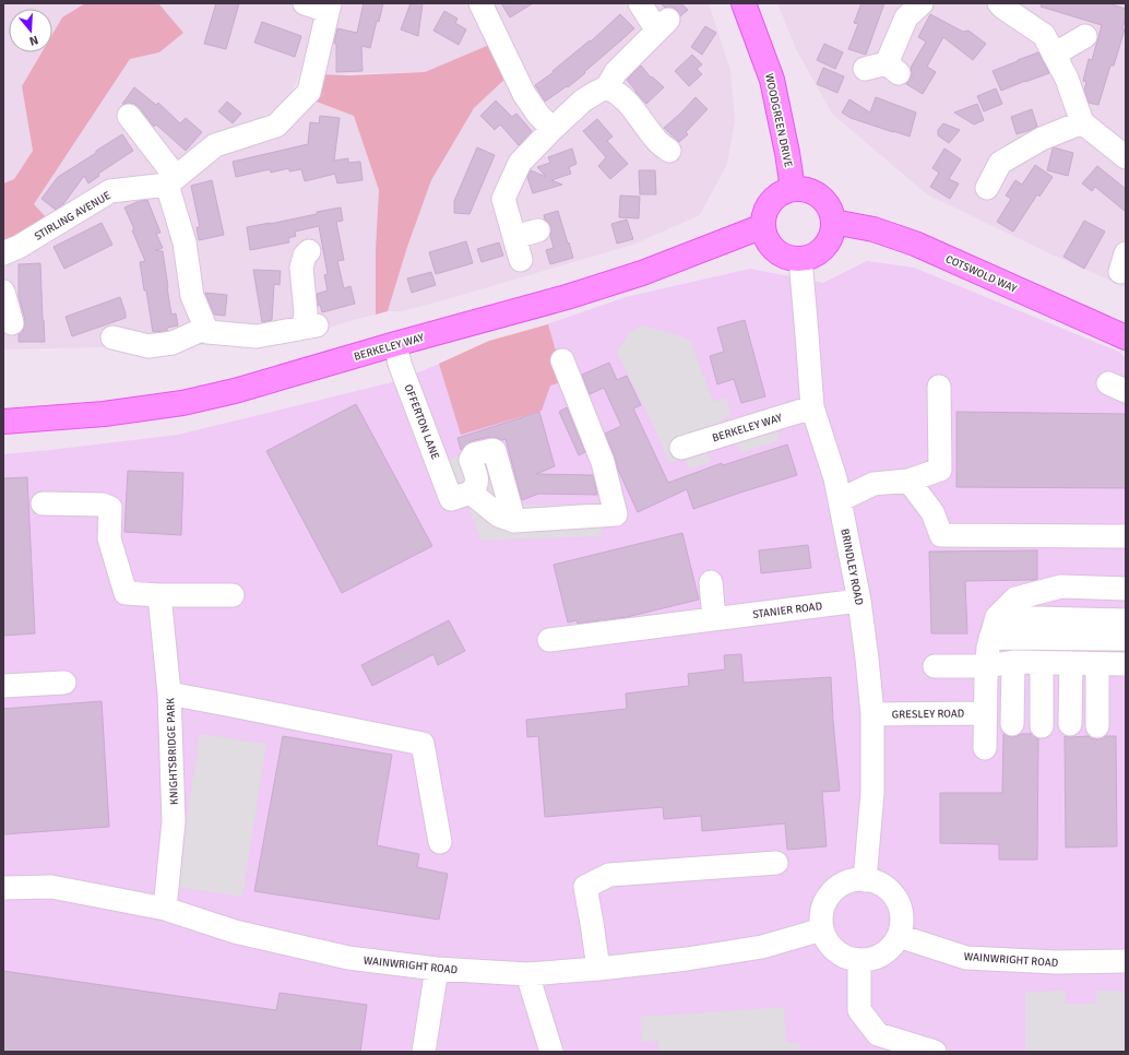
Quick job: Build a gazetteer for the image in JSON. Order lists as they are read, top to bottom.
{
  "streets": {
    "main road": ["WOODGREEN DRIVE", "COTSWOLD WAY", "BERKELEY WAY"],
    "street": [
      "STIRLING AVENUE",
      "OFFERTON LANE",
      "BRINDLEY ROAD",
      "STANIER ROAD",
      "GRESLEY ROAD",
      "KNIGHTSBRIDGE PARK",
      "WAINWRIGHT ROAD"
    ]
  },
  "crossings": [
    ["WOODGREEN DRIVE", "COTSWOLD WAY"],
    ["WOODGREEN DRIVE", "BERKELEY WAY"],
    ["WOODGREEN DRIVE", "BRINDLEY ROAD"],
    ["COTSWOLD WAY", "BERKELEY WAY"],
    ["COTSWOLD WAY", "BRINDLEY ROAD"],
    ["BERKELEY WAY", "OFFERTON LANE"],
    ["BERKELEY WAY", "BRINDLEY ROAD"],
    ["BRINDLEY ROAD", "STANIER ROAD"],
    ["BRINDLEY ROAD", "GRESLEY ROAD"],
    ["BRINDLEY ROAD", "WAINWRIGHT ROAD"],
    ["KNIGHTSBRIDGE PARK", "WAINWRIGHT ROAD"]
  ],
  "north": "bottom"
}
